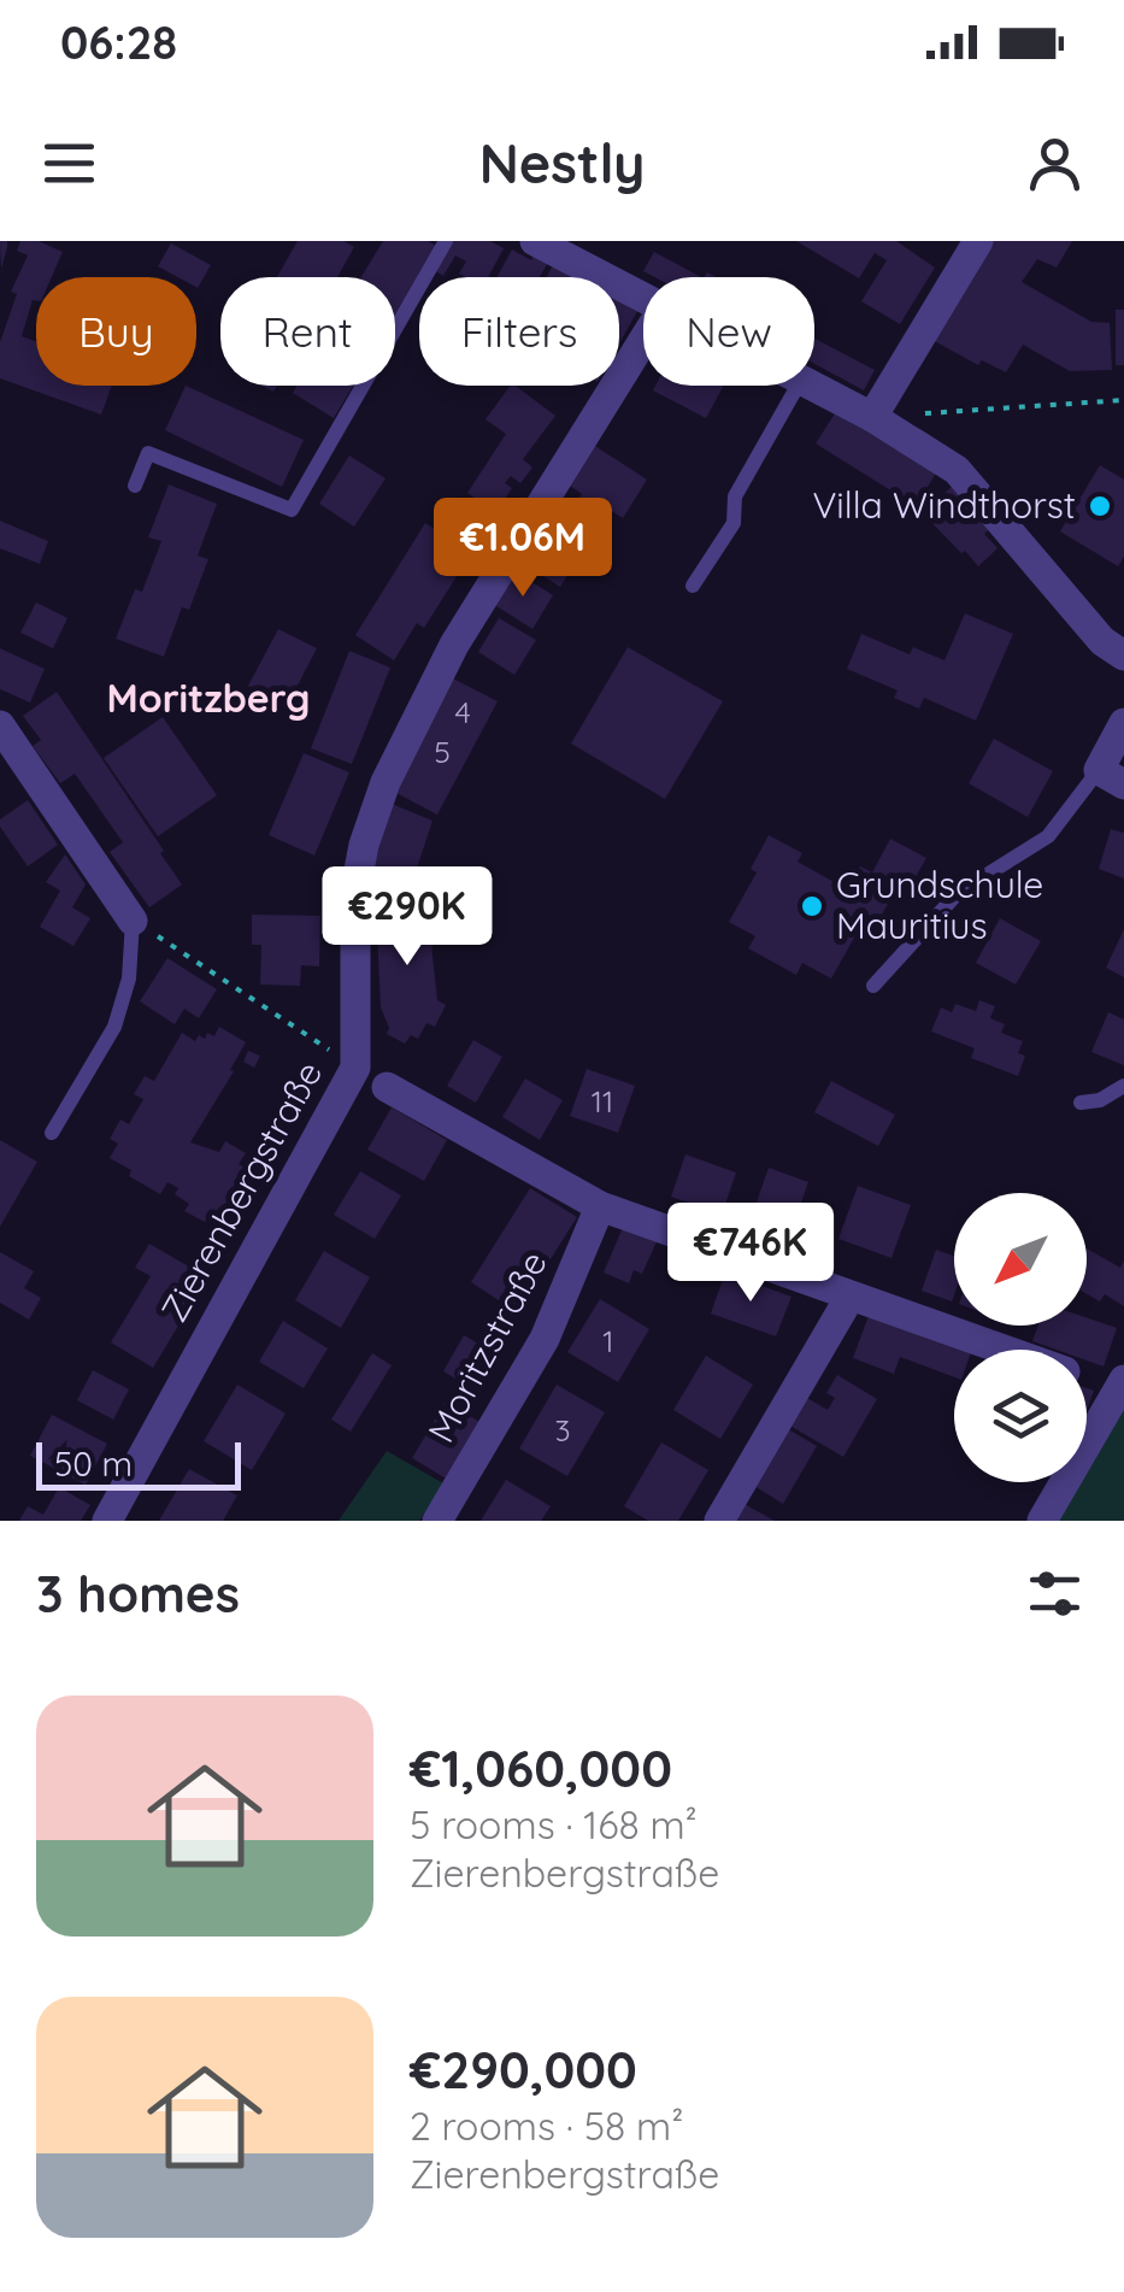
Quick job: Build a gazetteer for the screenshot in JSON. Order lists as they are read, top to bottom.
{
  "streets": {
    "street": ["Zierenbergstraße", "Moritzstraße"]
  },
  "districts": ["Moritzberg"],
  "places": ["Villa Windthorst", "Grundschule Mauritius"],
  "house_numbers": [
    "4",
    "5",
    "11",
    "1",
    "3"
  ],
  "scale_bar": "50 m",
  "north": "bottom left",
  "page": {
    "status": "06:28",
    "header": "Nestly",
    "chip": [
      "Buy",
      "Rent",
      "Filters",
      "New"
    ],
    "price": ["€1.06M", "€290K", "€746K"],
    "scale": "50 m",
    "heading": "3 homes",
    "list": [
      {
        "name": "€1,060,000",
        "note": "5 rooms · 168 m² · Zierenbergstraße"
      },
      {
        "name": "€290,000",
        "note": "2 rooms · 58 m² · Zierenbergstraße"
      }
    ]
  }
}
